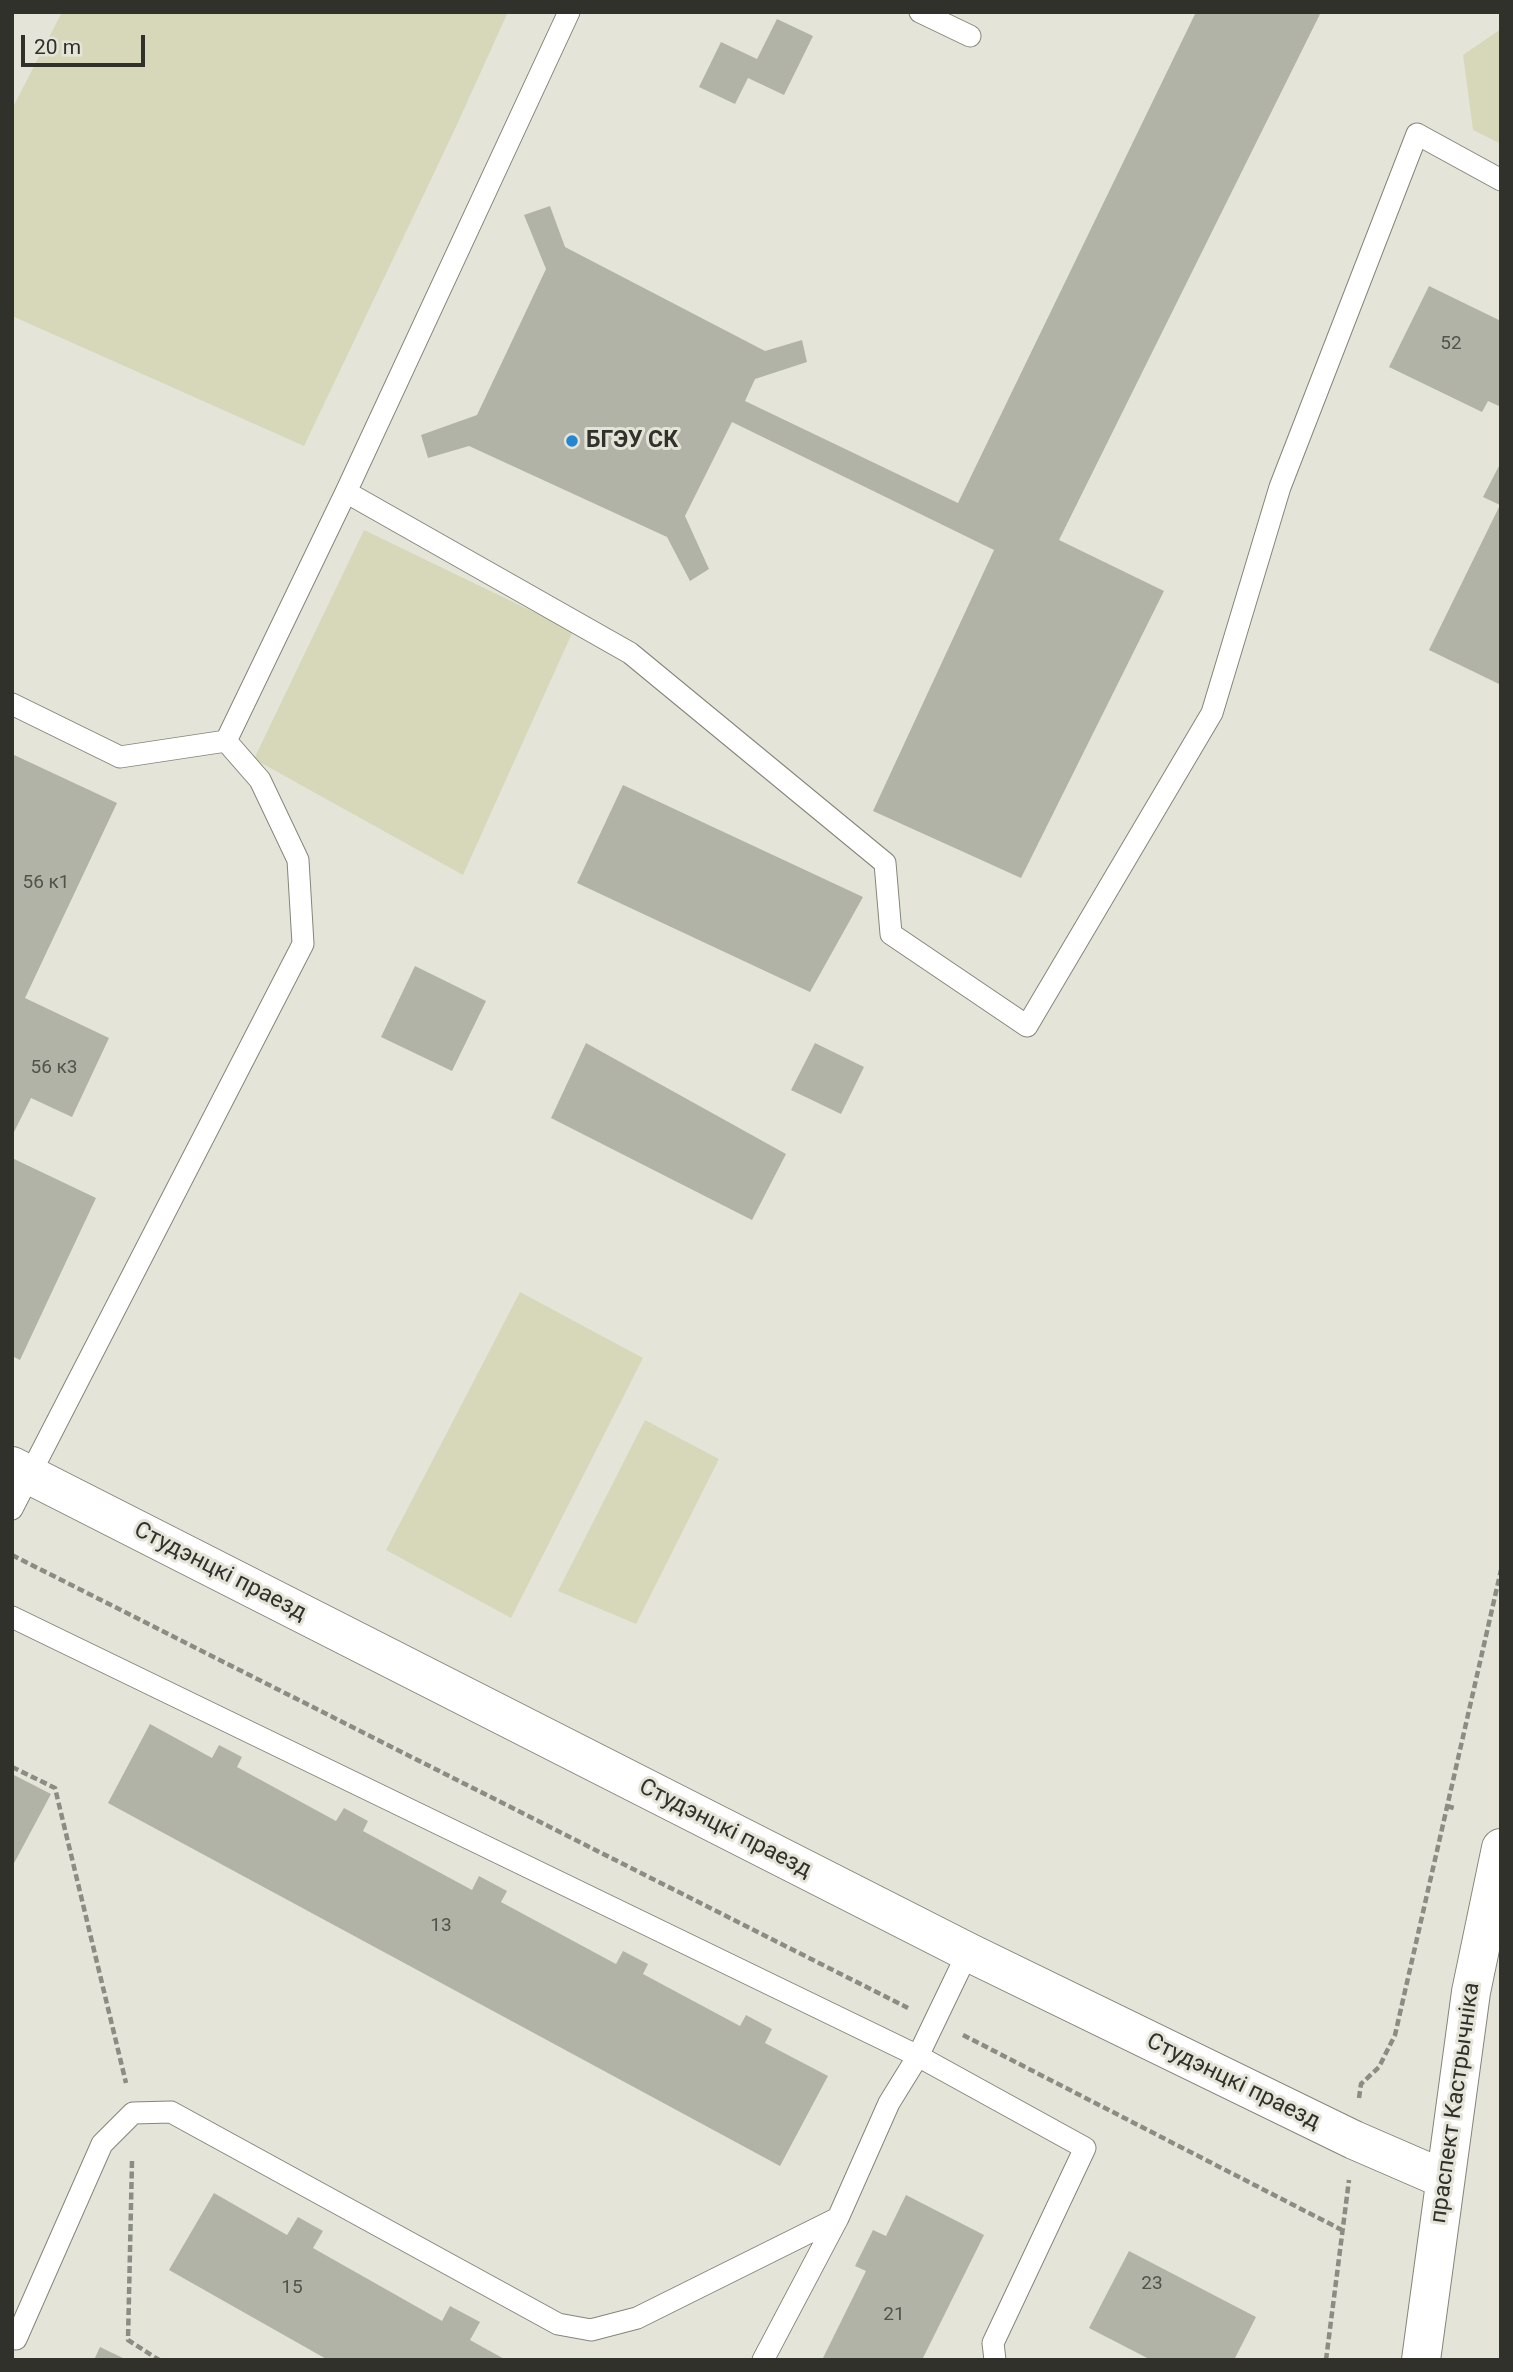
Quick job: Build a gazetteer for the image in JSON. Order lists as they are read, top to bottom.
{
  "streets": {
    "street": ["Студэнцкі праезд", "праспект Кастрычніка"]
  },
  "crossings": [
    ["Студэнцкі праезд", "праспект Кастрычніка"]
  ],
  "places": ["БГЭУ СК"],
  "house_numbers": [
    "52",
    "56 к1",
    "56 к3",
    "13",
    "23",
    "15",
    "21"
  ],
  "scale_bar": "20 m"
}
